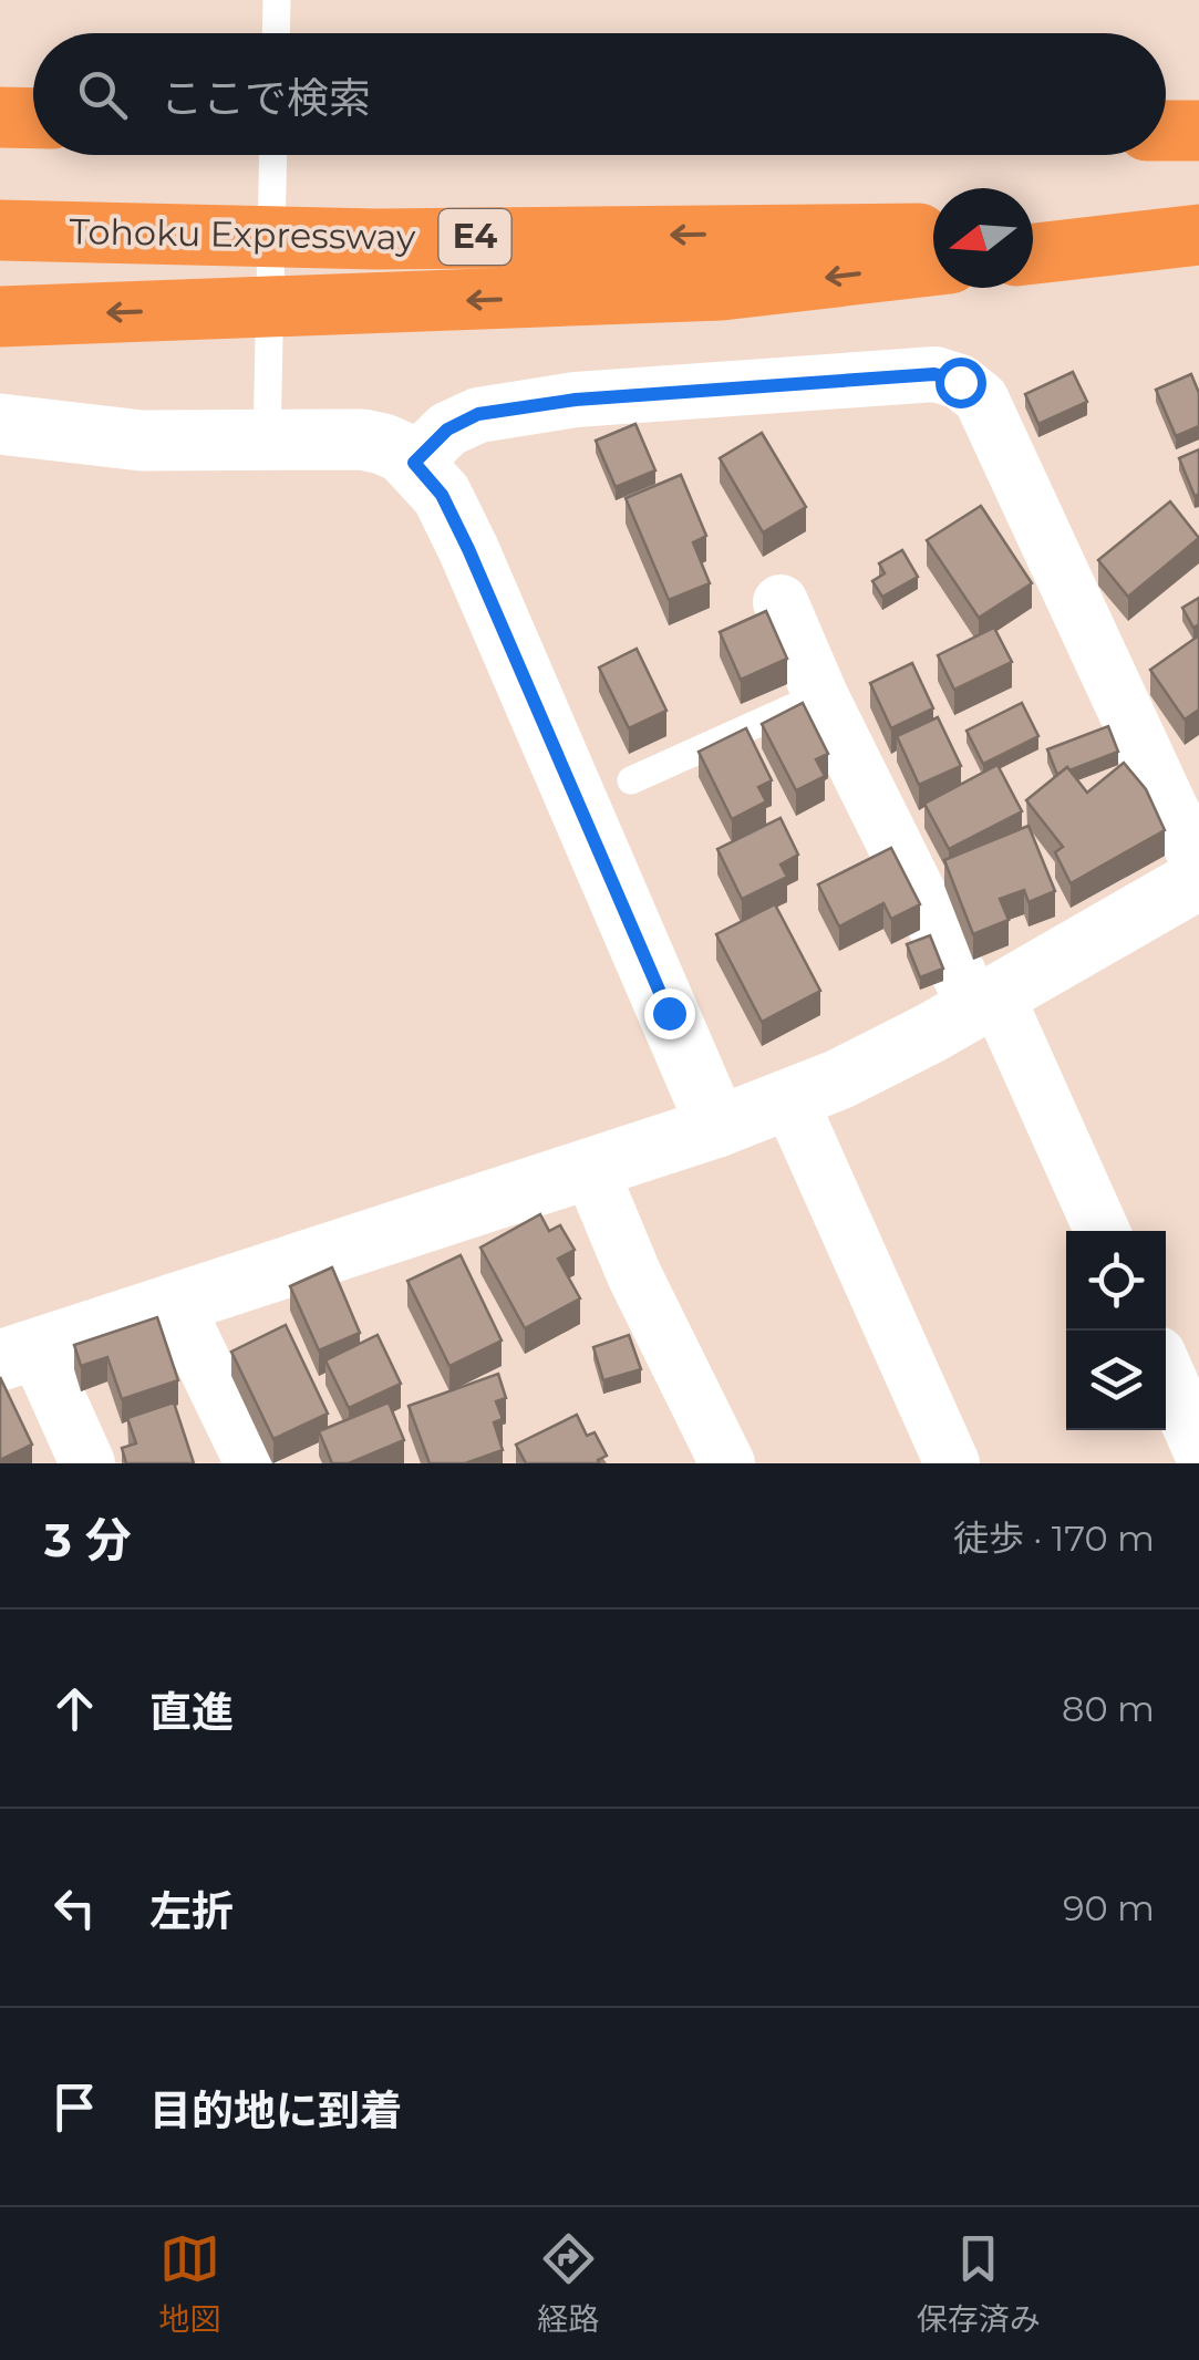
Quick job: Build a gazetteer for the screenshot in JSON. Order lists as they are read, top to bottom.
{
  "streets": {
    "highway": ["Tohoku Expressway", "E4"]
  },
  "north": "left",
  "page": {
    "search": "ここで検索",
    "heading": ["3 分", "徒歩 · 170 m"],
    "list": [
      ["直進", "80 m"],
      ["左折", "90 m"],
      "目的地に到着"
    ],
    "nav": ["地図", "経路", "保存済み"]
  }
}
